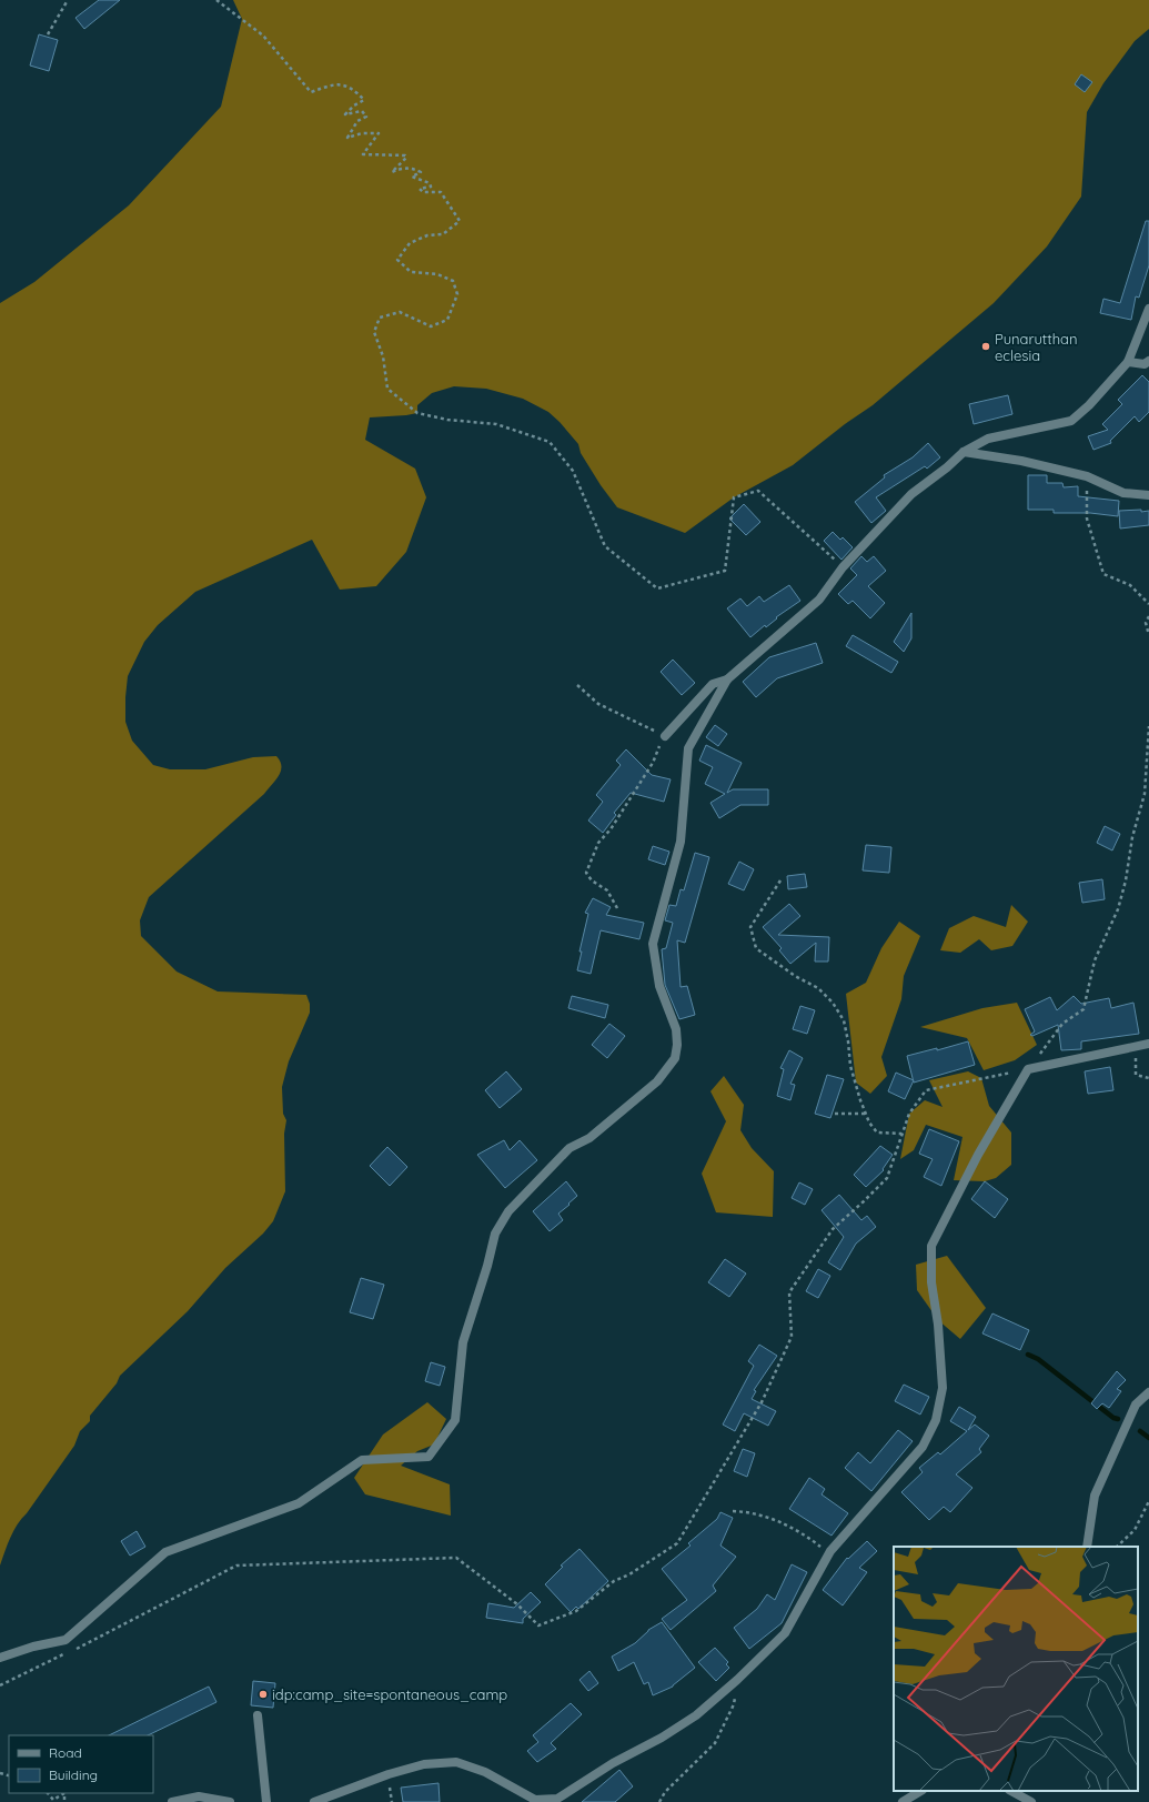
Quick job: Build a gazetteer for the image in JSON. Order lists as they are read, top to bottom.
{
  "places": ["Punarutthan eclesia", "idp:camp_site=spontaneous_camp"],
  "legend": ["Road", "Building"]
}
